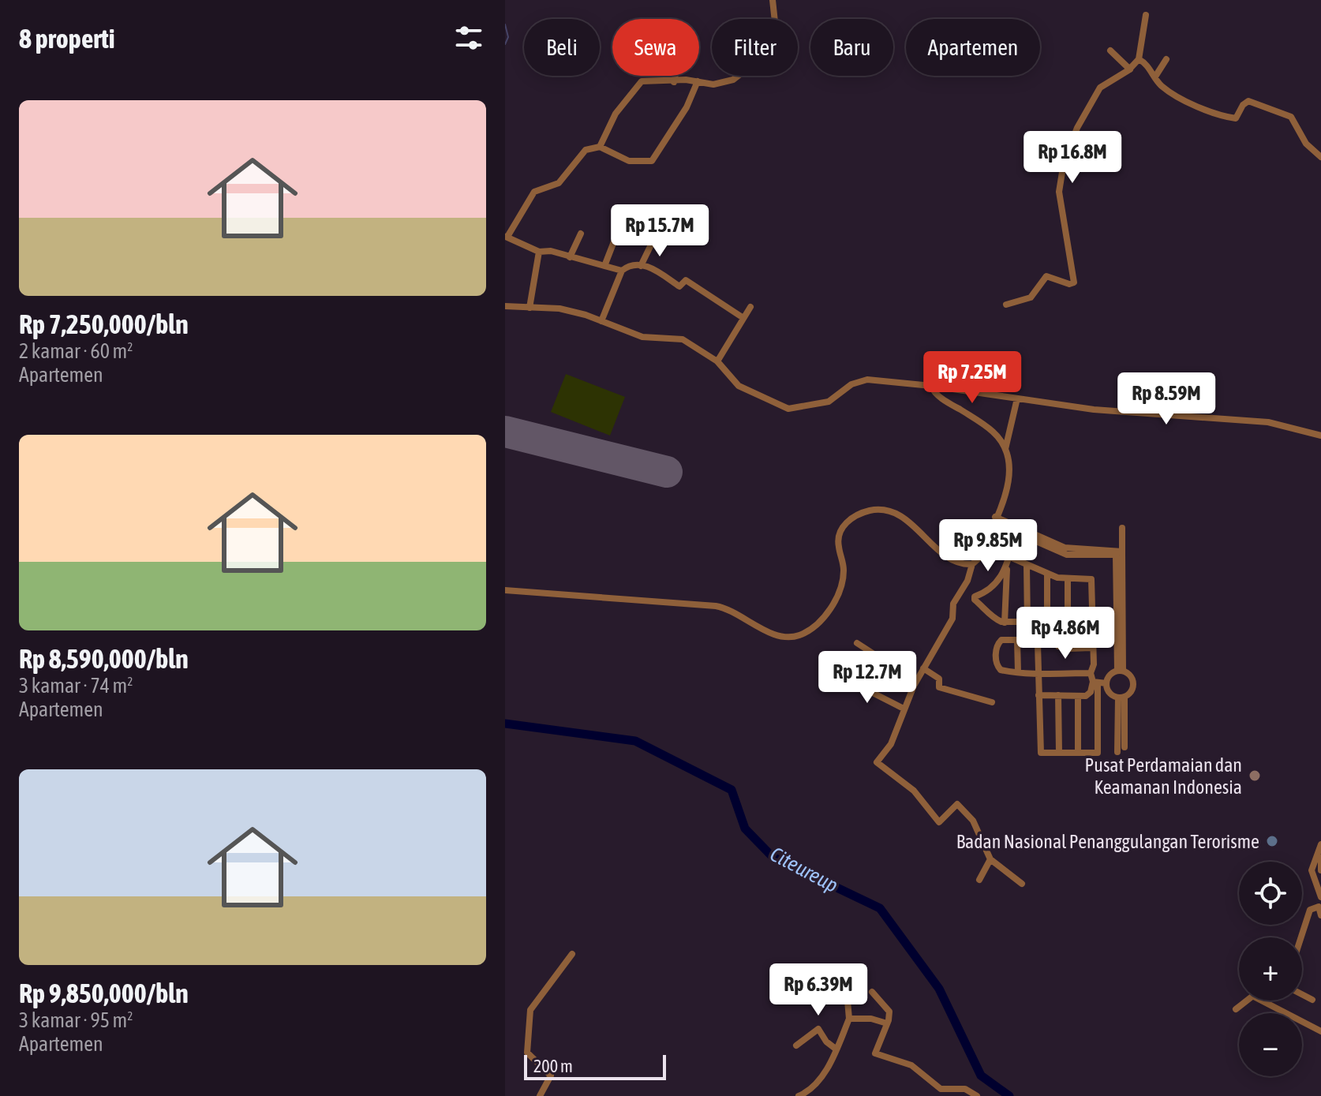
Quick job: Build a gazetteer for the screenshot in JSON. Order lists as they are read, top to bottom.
{
  "water": ["Citeureup"],
  "places": ["Pusat Perdamaian dan Keamanan Indonesia", "Badan Nasional Penanggulangan Terorisme"],
  "scale_bar": "200 m",
  "page": {
    "heading": "8 properti",
    "chip": [
      "Beli",
      "Sewa",
      "Filter",
      "Baru",
      "Apartemen"
    ],
    "list": [
      {
        "name": "Rp 7,250,000/bln",
        "note": "2 kamar · 60 m² · Apartemen"
      },
      {
        "name": "Rp 8,590,000/bln",
        "note": "3 kamar · 74 m² · Apartemen"
      },
      {
        "name": "Rp 9,850,000/bln",
        "note": "3 kamar · 95 m² · Apartemen"
      }
    ],
    "price": [
      "Rp 16.8M",
      "Rp 15.7M",
      "Rp 7.25M",
      "Rp 8.59M",
      "Rp 9.85M",
      "Rp 4.86M",
      "Rp 12.7M",
      "Rp 6.39M"
    ],
    "map_buttons": ["+", "−"],
    "scale": "200 m"
  }
}
